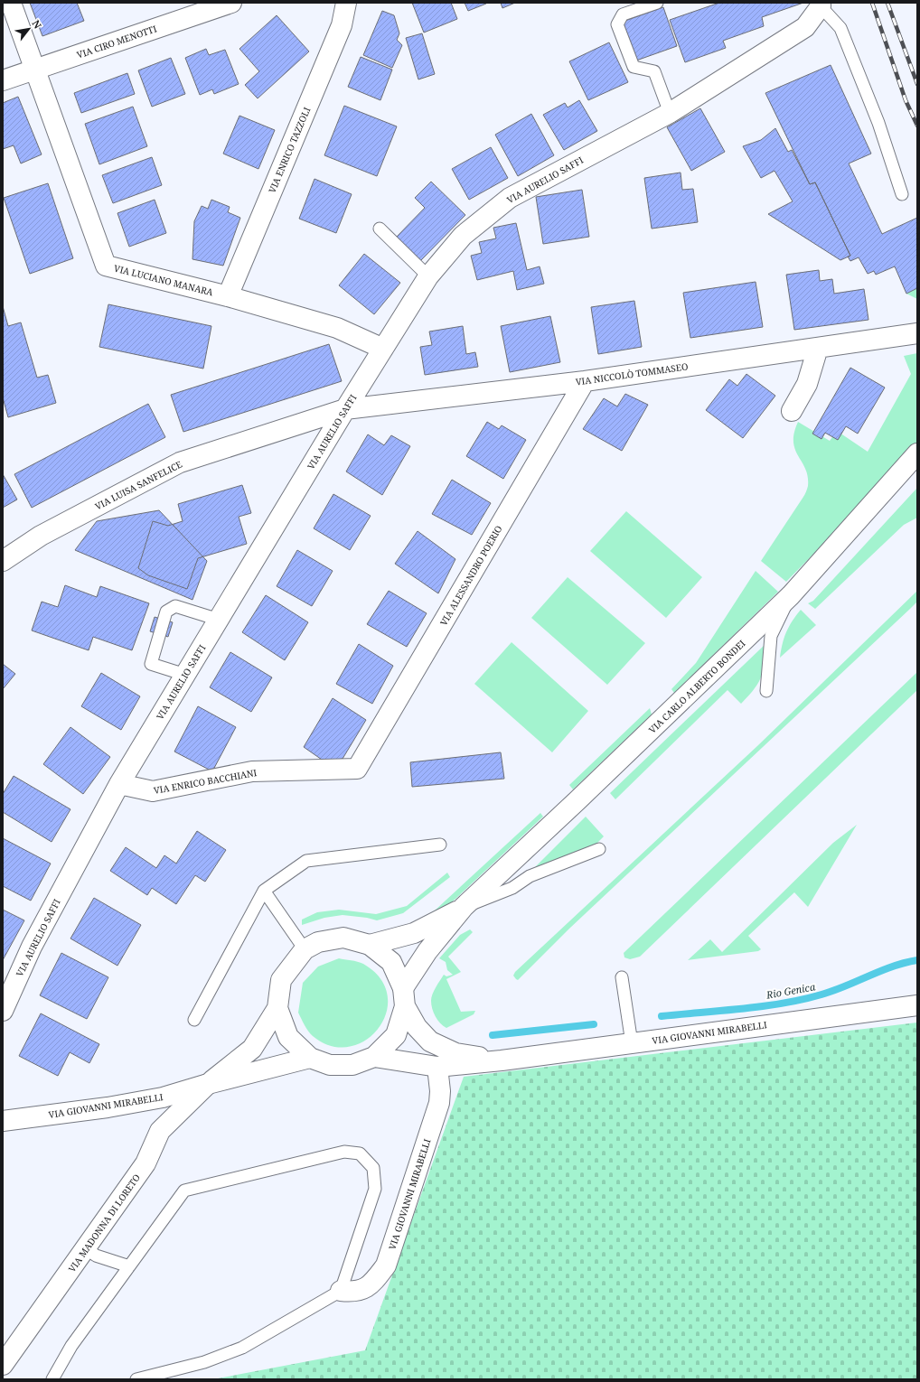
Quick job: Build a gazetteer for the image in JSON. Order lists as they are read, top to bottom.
{
  "streets": {
    "street": [
      "VIA CIRO MENOTTI",
      "VIA ENRICO TAZZOLI",
      "VIA AURELIO SAFFI",
      "VIA LUCIANO MANARA",
      "VIA NICCOLÒ TOMMASEO",
      "VIA LUISA SANFELICE",
      "VIA ALESSANDRO POERIO",
      "VIA CARLO ALBERTO BONDEI",
      "VIA ENRICO BACCHIANI",
      "VIA GIOVANNI MIRABELLI",
      "VIA MADONNA DI LORETO"
    ]
  },
  "crossings": [
    ["VIA CIRO MENOTTI", "VIA LUCIANO MANARA"],
    ["VIA ENRICO TAZZOLI", "VIA LUCIANO MANARA"],
    ["VIA AURELIO SAFFI", "VIA LUCIANO MANARA"],
    ["VIA AURELIO SAFFI", "VIA NICCOLÒ TOMMASEO"],
    ["VIA AURELIO SAFFI", "VIA LUISA SANFELICE"],
    ["VIA AURELIO SAFFI", "VIA ENRICO BACCHIANI"],
    ["VIA NICCOLÒ TOMMASEO", "VIA LUISA SANFELICE"],
    ["VIA NICCOLÒ TOMMASEO", "VIA ALESSANDRO POERIO"],
    ["VIA ALESSANDRO POERIO", "VIA ENRICO BACCHIANI"],
    ["VIA CARLO ALBERTO BONDEI", "VIA GIOVANNI MIRABELLI"],
    ["VIA GIOVANNI MIRABELLI", "VIA MADONNA DI LORETO"]
  ],
  "water": ["Rio Genica"],
  "north": "top right"
}
